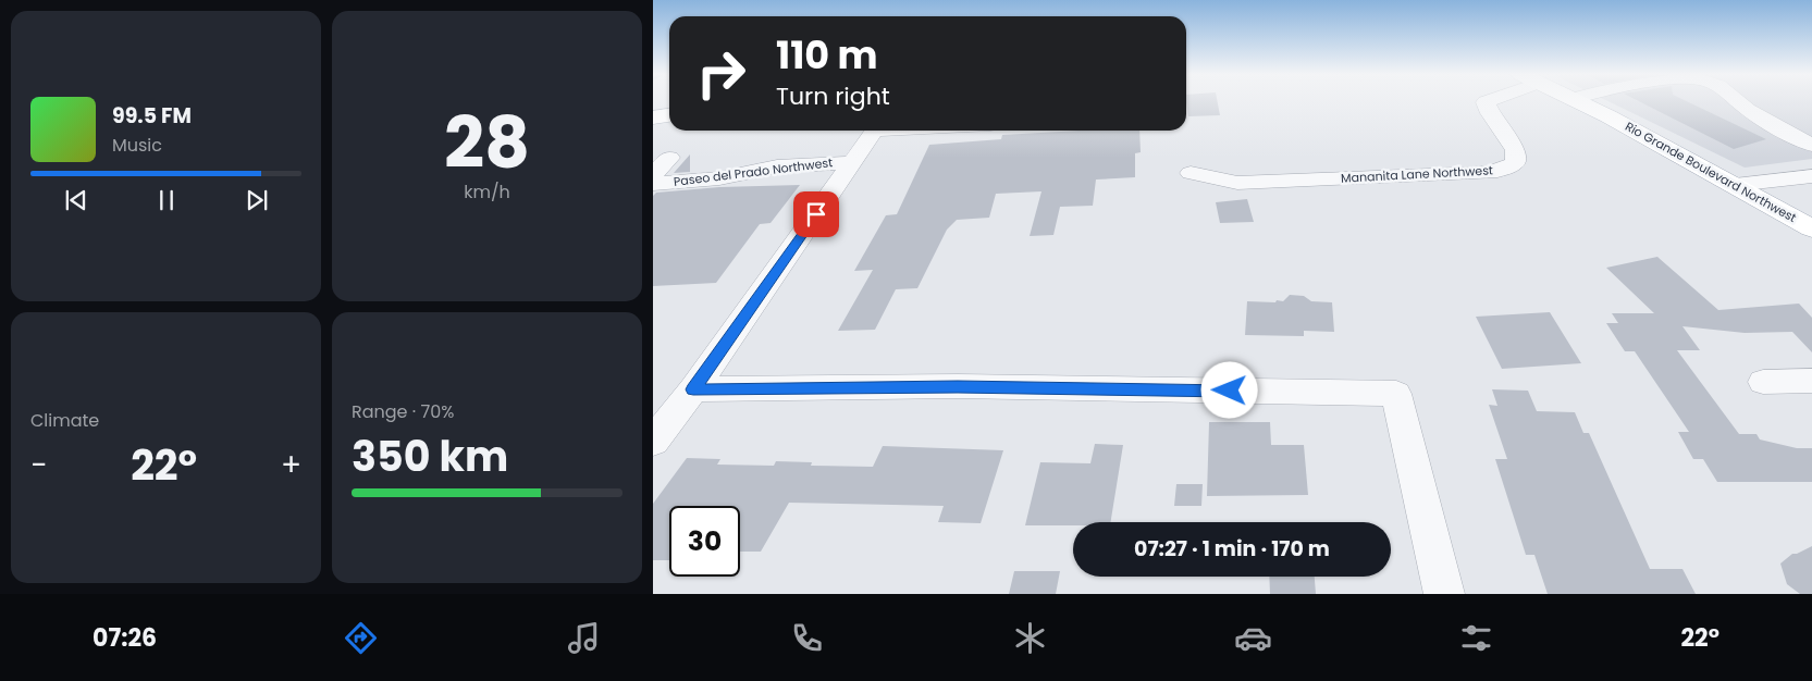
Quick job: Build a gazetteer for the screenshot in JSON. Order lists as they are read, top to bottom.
{
  "streets": {
    "main road": ["Rio Grande Boulevard Northwest"],
    "street": ["Paseo del Prado Northwest", "Mananita Lane Northwest"]
  },
  "page": {
    "tile": [
      ["28", "km/h"],
      "Climate",
      ["Range · 70%", "350 km"]
    ],
    "turn": ["110 m", "Turn right"],
    "song": ["99.5 FM", "Music"],
    "heat": ["−", "22°", "+"],
    "limit": "30",
    "trip": "07:27 · 1 min · 170 m",
    "tabs": ["07:26", "22°"]
  }
}
